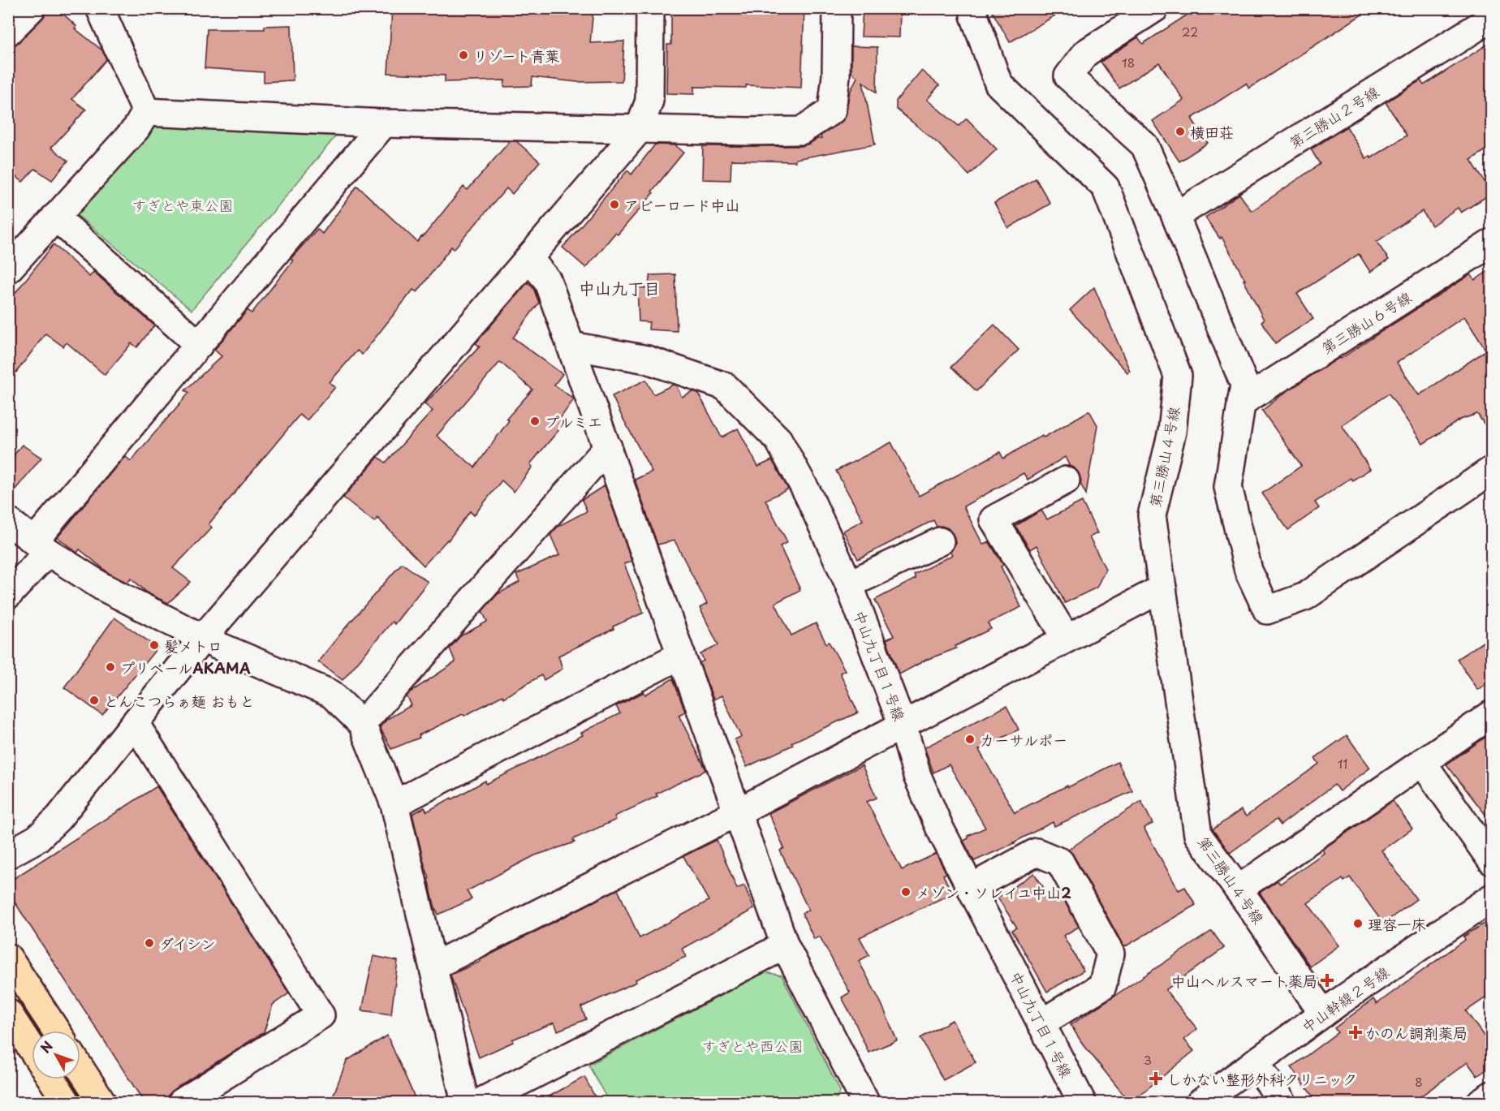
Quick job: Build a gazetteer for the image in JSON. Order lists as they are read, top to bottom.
{
  "streets": {
    "street": [
      "第三勝山２号線",
      "第三勝山６号線",
      "第三勝山４号線",
      "中山九丁目１号線",
      "中山幹線２号線"
    ]
  },
  "crossings": [
    ["第三勝山４号線", "中山幹線２号線"]
  ],
  "districts": ["中山九丁目"],
  "parks": ["すぎとや東公園", "すぎとや西公園"],
  "places": {
    "other": [
      "リゾート青葉",
      "横田荘",
      "アビーロード中山",
      "プルミエ",
      "髪メトロ",
      "プリベールAKAMA",
      "とんこつらぁ麺 おもと",
      "カーサルポー",
      "メゾン・ソレイユ中山2",
      "理容一床",
      "ダイシン"
    ],
    "health": ["中山ヘルスマート薬局", "かのん調剤薬局", "しかない整形外科クリニック"]
  },
  "house_numbers": [
    "22",
    "18",
    "11",
    "3",
    "8"
  ],
  "north": "top left"
}
